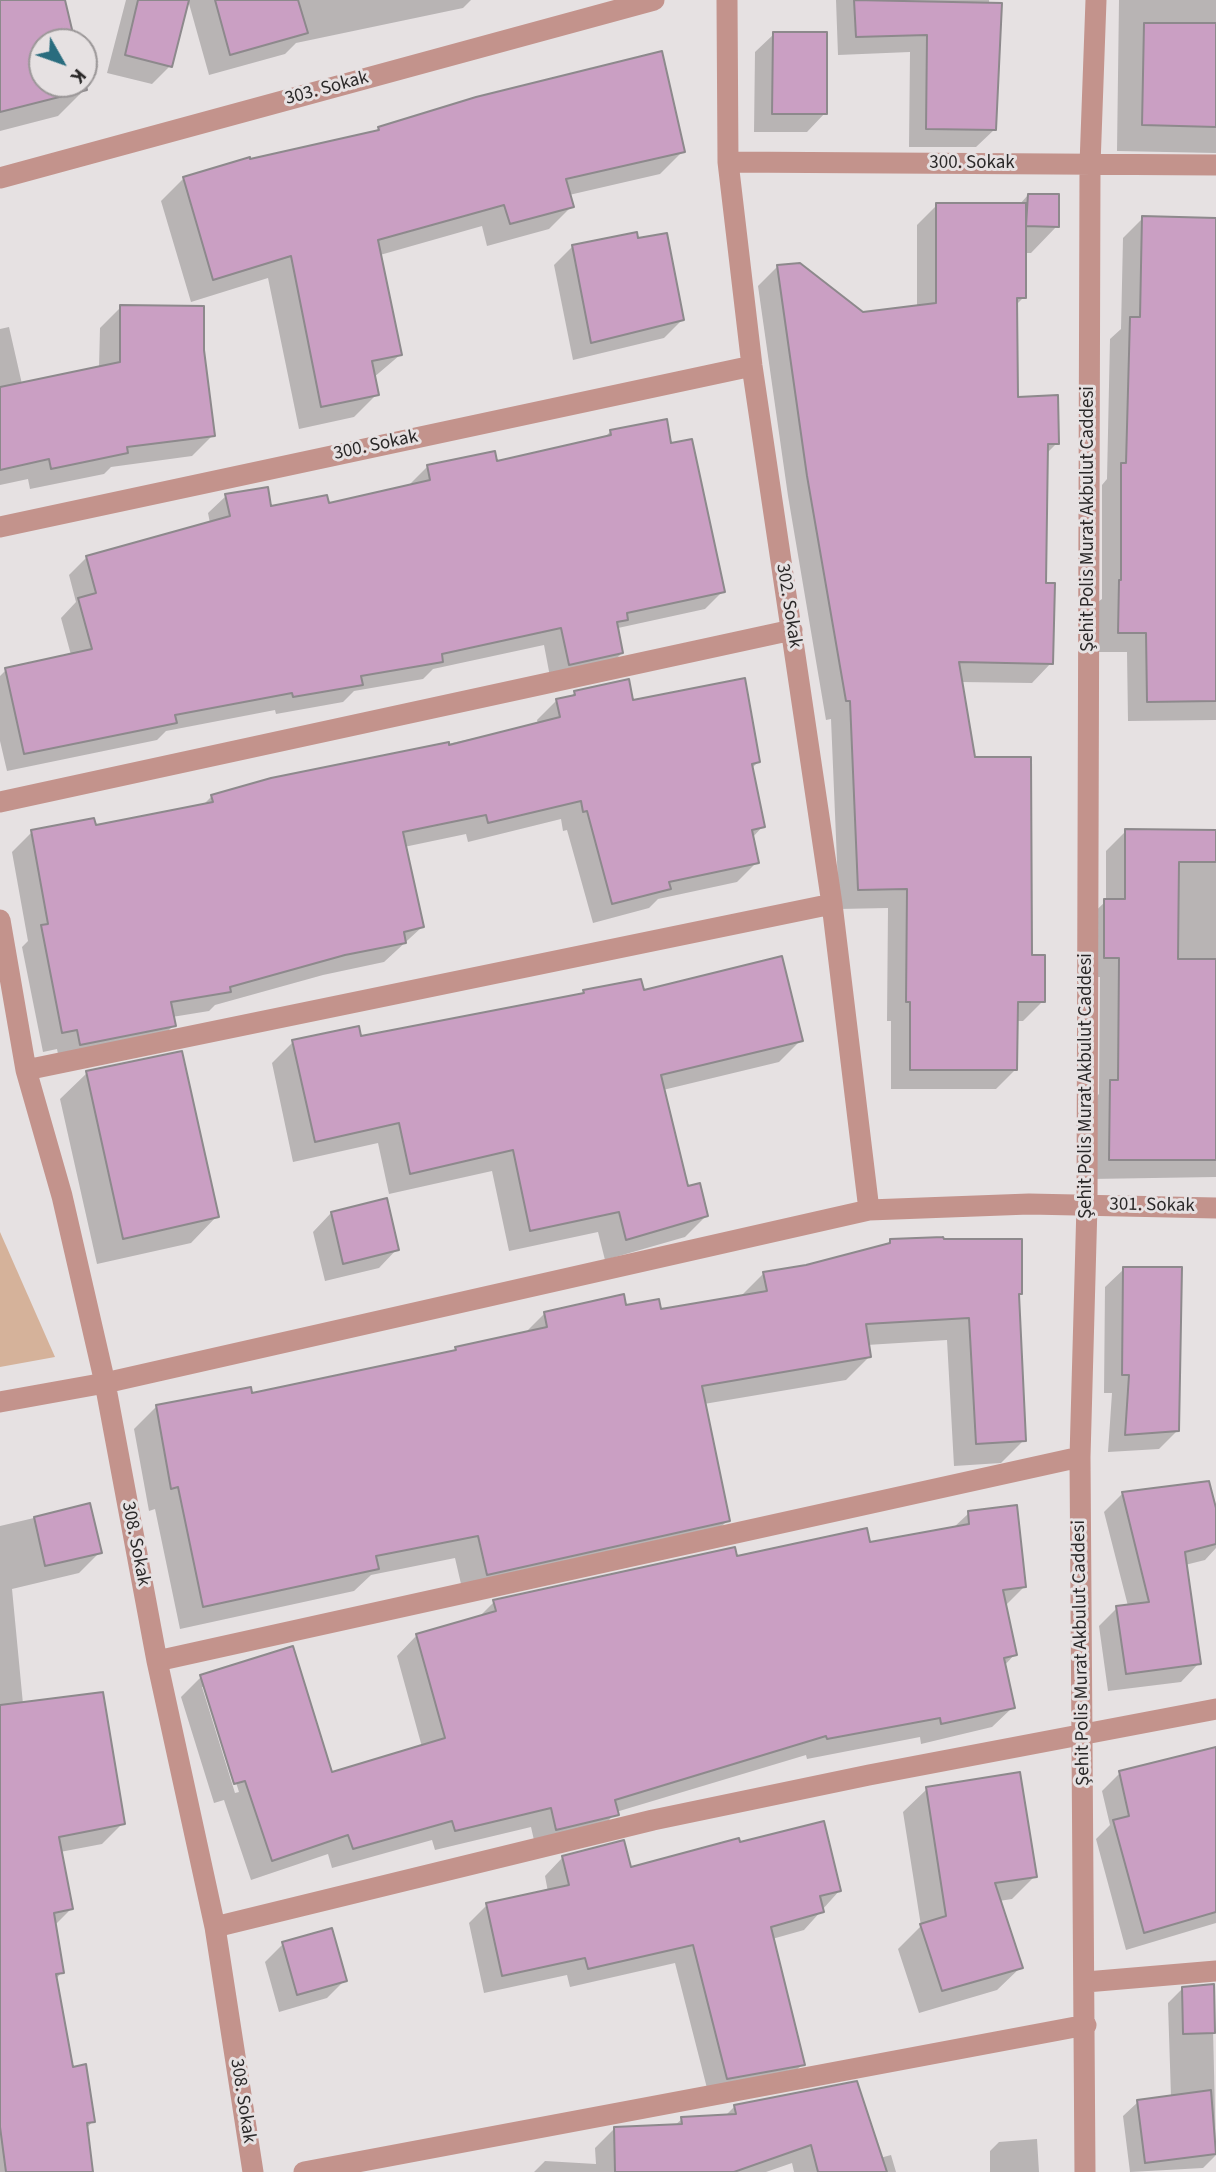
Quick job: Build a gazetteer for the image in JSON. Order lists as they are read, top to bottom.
{
  "streets": {
    "street": [
      "303. Sokak",
      "300. Sokak",
      "Şehit Polis Murat Akbulut Caddesi",
      "302. Sokak",
      "301. Sokak",
      "308. Sokak"
    ]
  },
  "crossings": [
    ["300. Sokak", "Şehit Polis Murat Akbulut Caddesi"],
    ["300. Sokak", "302. Sokak"],
    ["Şehit Polis Murat Akbulut Caddesi", "301. Sokak"],
    ["302. Sokak", "301. Sokak"],
    ["301. Sokak", "308. Sokak"]
  ],
  "north": "bottom right"
}
